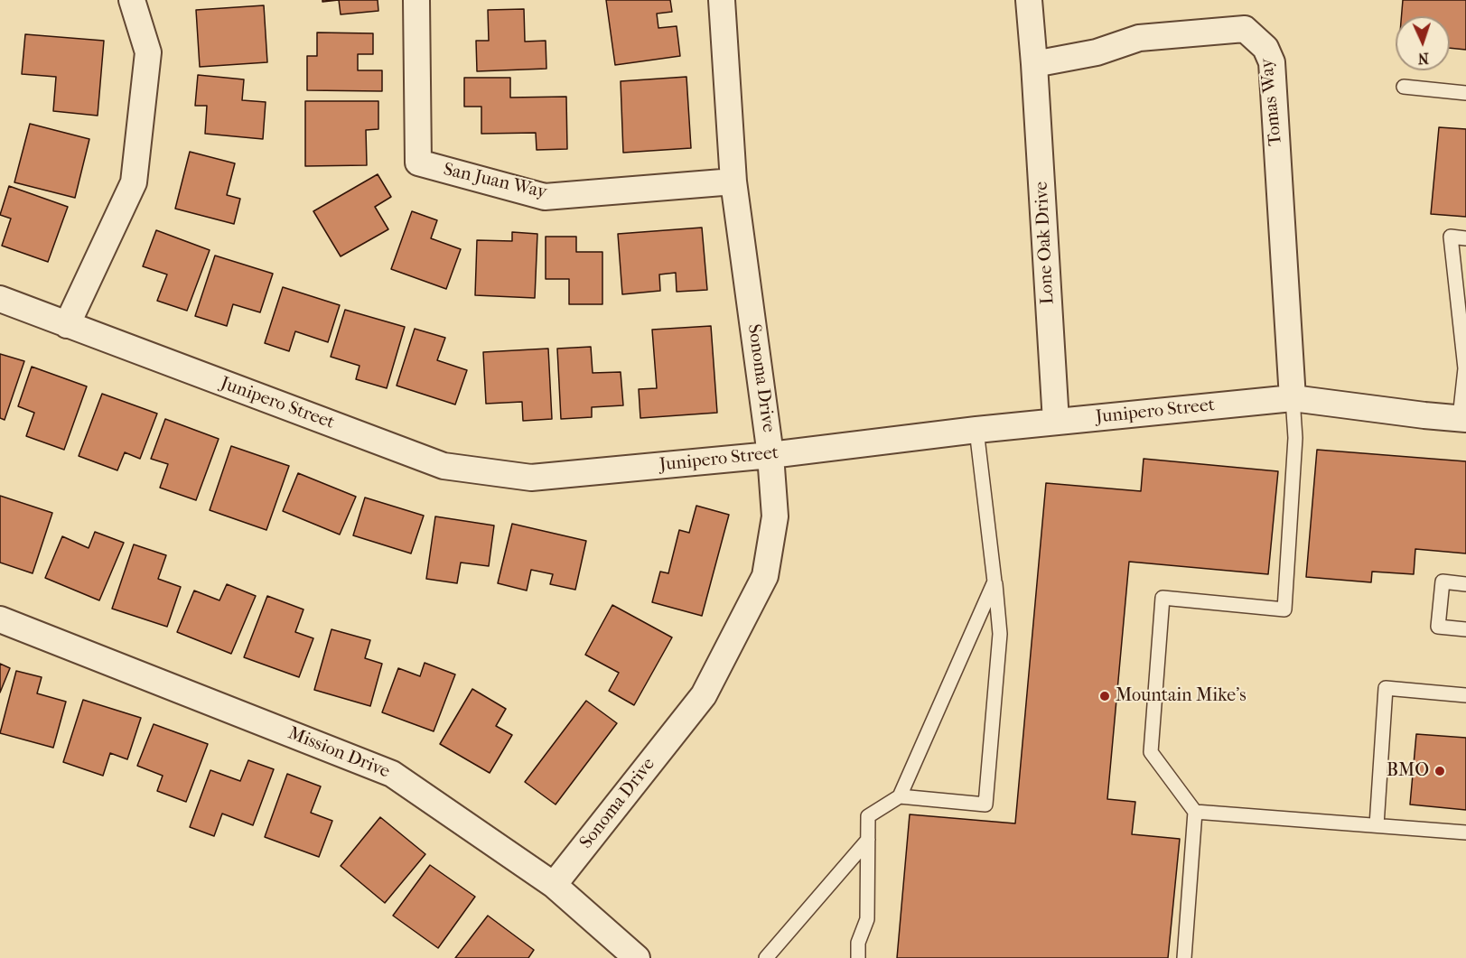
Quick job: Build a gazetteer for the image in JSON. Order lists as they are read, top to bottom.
{
  "streets": {
    "street": [
      "Tomas Way",
      "San Juan Way",
      "Lone Oak Drive",
      "Sonoma Drive",
      "Junipero Street",
      "Mission Drive"
    ]
  },
  "crossings": [
    ["Tomas Way", "Lone Oak Drive"],
    ["Tomas Way", "Junipero Street"],
    ["San Juan Way", "Sonoma Drive"],
    ["Lone Oak Drive", "Junipero Street"],
    ["Sonoma Drive", "Junipero Street"],
    ["Sonoma Drive", "Mission Drive"]
  ],
  "places": ["Mountain Mike's", "BMO"],
  "north": "bottom"
}
